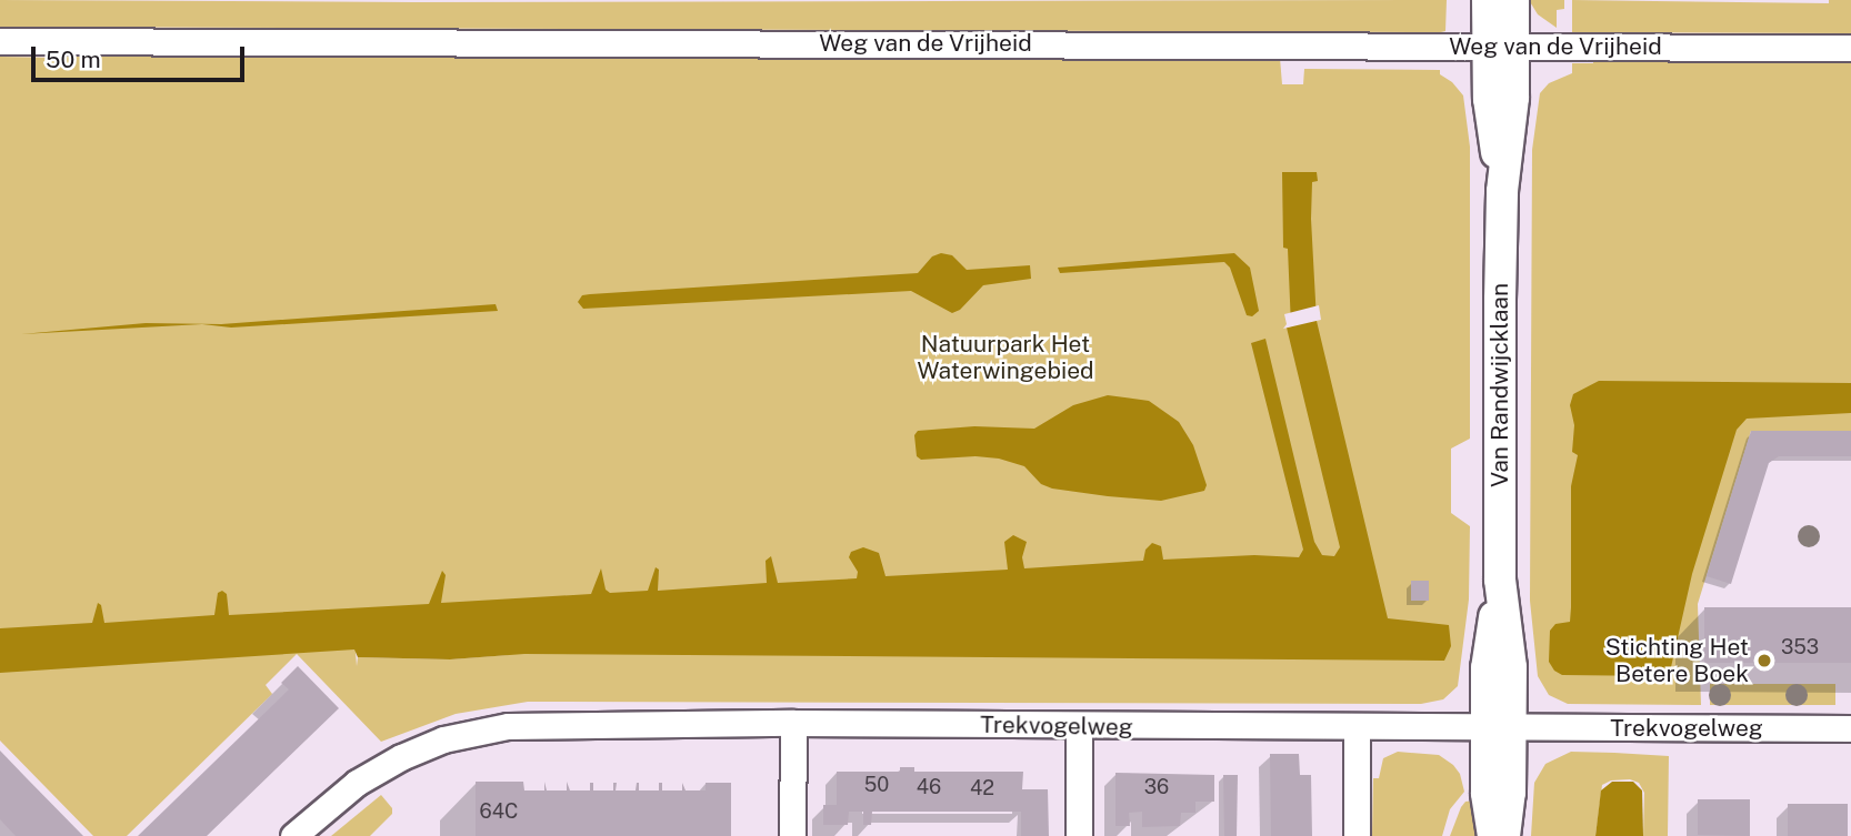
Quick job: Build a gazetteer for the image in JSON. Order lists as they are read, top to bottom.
{
  "streets": {
    "street": ["Weg van de Vrijheid", "Van Randwijcklaan", "Trekvogelweg"]
  },
  "crossings": [
    ["Weg van de Vrijheid", "Van Randwijcklaan"],
    ["Van Randwijcklaan", "Trekvogelweg"]
  ],
  "parks": ["Natuurpark Het Waterwingebied"],
  "places": ["Stichting Het Betere Boek"],
  "house_numbers": [
    "353",
    "50",
    "46",
    "36",
    "42",
    "64C"
  ],
  "scale_bar": "50 m"
}
